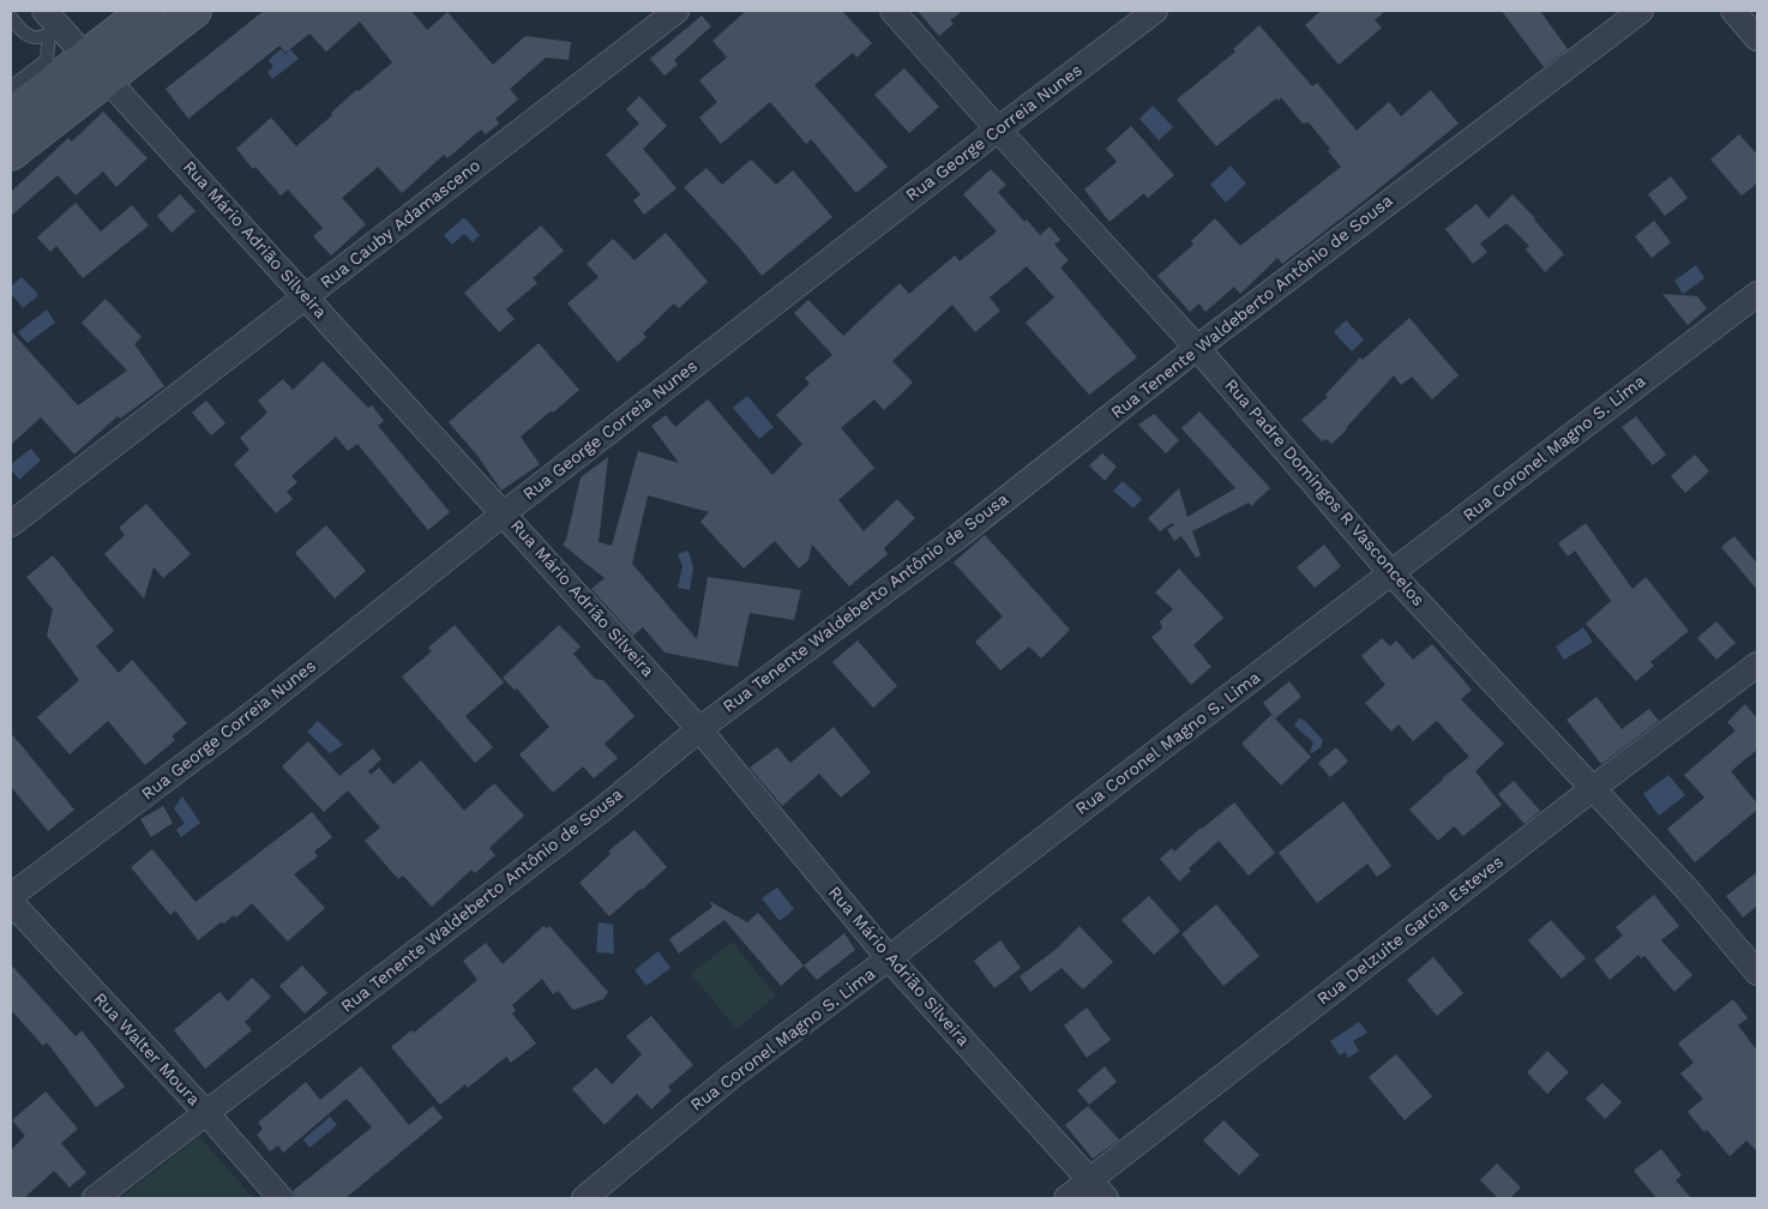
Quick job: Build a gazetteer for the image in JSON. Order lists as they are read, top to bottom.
{
  "streets": {
    "street": [
      "Rua George Correia Nunes",
      "Rua Cauby Adamasceno",
      "Rua Mário Adrião Silveira",
      "Rua Tenente Waldeberto Antônio de Sousa",
      "Rua Coronel Magno S. Lima",
      "Rua Padre Domingos R Vasconcelos",
      "Rua Delzuite Garcia Esteves",
      "Rua Walter Moura"
    ]
  },
  "crossings": [
    ["Rua George Correia Nunes", "Rua Mário Adrião Silveira"],
    ["Rua George Correia Nunes", "Rua Padre Domingos R Vasconcelos"],
    ["Rua Cauby Adamasceno", "Rua Mário Adrião Silveira"],
    ["Rua Mário Adrião Silveira", "Rua Tenente Waldeberto Antônio de Sousa"],
    ["Rua Mário Adrião Silveira", "Rua Coronel Magno S. Lima"],
    ["Rua Mário Adrião Silveira", "Rua Delzuite Garcia Esteves"],
    ["Rua Tenente Waldeberto Antônio de Sousa", "Rua Padre Domingos R Vasconcelos"],
    ["Rua Tenente Waldeberto Antônio de Sousa", "Rua Walter Moura"],
    ["Rua Coronel Magno S. Lima", "Rua Padre Domingos R Vasconcelos"],
    ["Rua Padre Domingos R Vasconcelos", "Rua Delzuite Garcia Esteves"]
  ]
}
